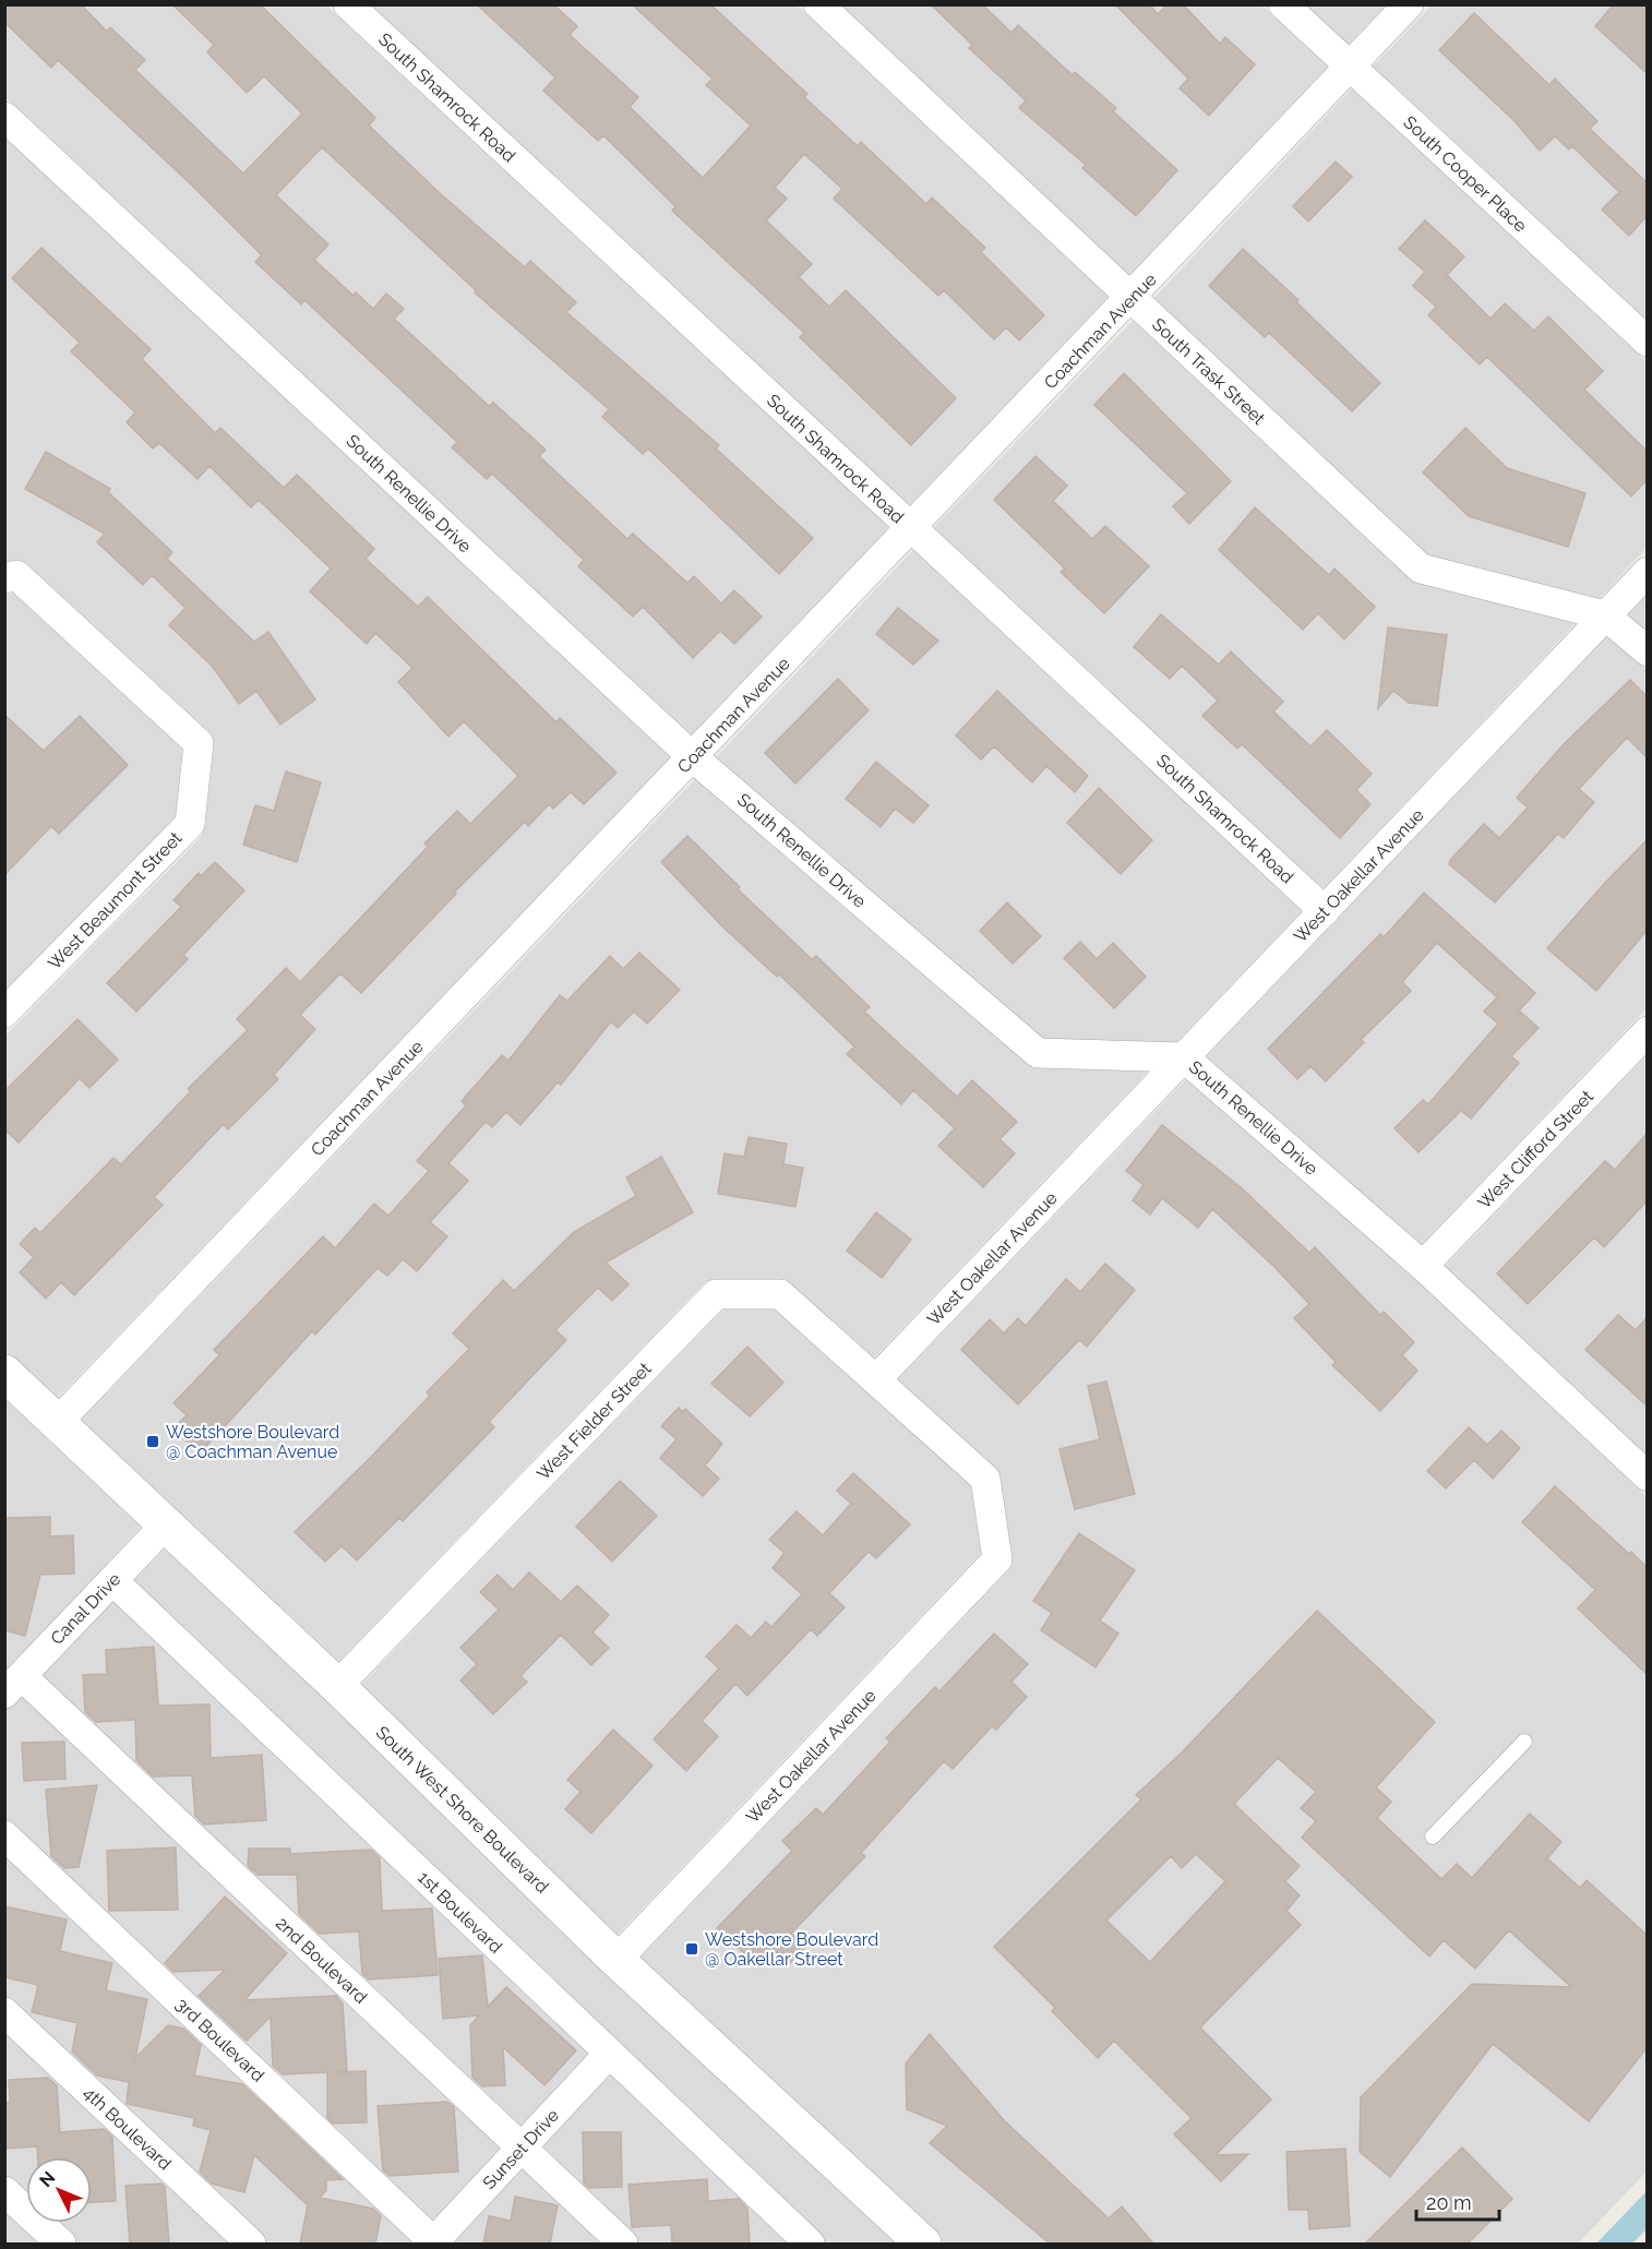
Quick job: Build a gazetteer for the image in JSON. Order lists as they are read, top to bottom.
{
  "streets": {
    "street": [
      "South Shamrock Road",
      "South Cooper Place",
      "Coachman Avenue",
      "South Trask Street",
      "South Renellie Drive",
      "West Oakellar Avenue",
      "West Beaumont Street",
      "West Clifford Street",
      "West Fielder Street",
      "Canal Drive",
      "South West Shore Boulevard",
      "1st Boulevard",
      "2nd Boulevard",
      "3rd Boulevard",
      "4th Boulevard",
      "Sunset Drive"
    ]
  },
  "crossings": [
    ["South Shamrock Road", "Coachman Avenue"],
    ["South Shamrock Road", "West Oakellar Avenue"],
    ["South Cooper Place", "Coachman Avenue"],
    ["Coachman Avenue", "South Trask Street"],
    ["Coachman Avenue", "South Renellie Drive"],
    ["Coachman Avenue", "South West Shore Boulevard"],
    ["South Trask Street", "West Oakellar Avenue"],
    ["South Renellie Drive", "West Oakellar Avenue"],
    ["South Renellie Drive", "West Clifford Street"],
    ["West Oakellar Avenue", "West Fielder Street"],
    ["West Oakellar Avenue", "South West Shore Boulevard"],
    ["West Fielder Street", "South West Shore Boulevard"],
    ["Canal Drive", "South West Shore Boulevard"],
    ["Canal Drive", "1st Boulevard"],
    ["Canal Drive", "2nd Boulevard"],
    ["1st Boulevard", "Sunset Drive"],
    ["2nd Boulevard", "Sunset Drive"],
    ["3rd Boulevard", "Sunset Drive"]
  ],
  "places": {
    "transit": ["Westshore Boulevard @ Coachman Avenue", "Westshore Boulevard @ Oakellar Street"]
  },
  "scale_bar": "20 m",
  "north": "top left"
}
